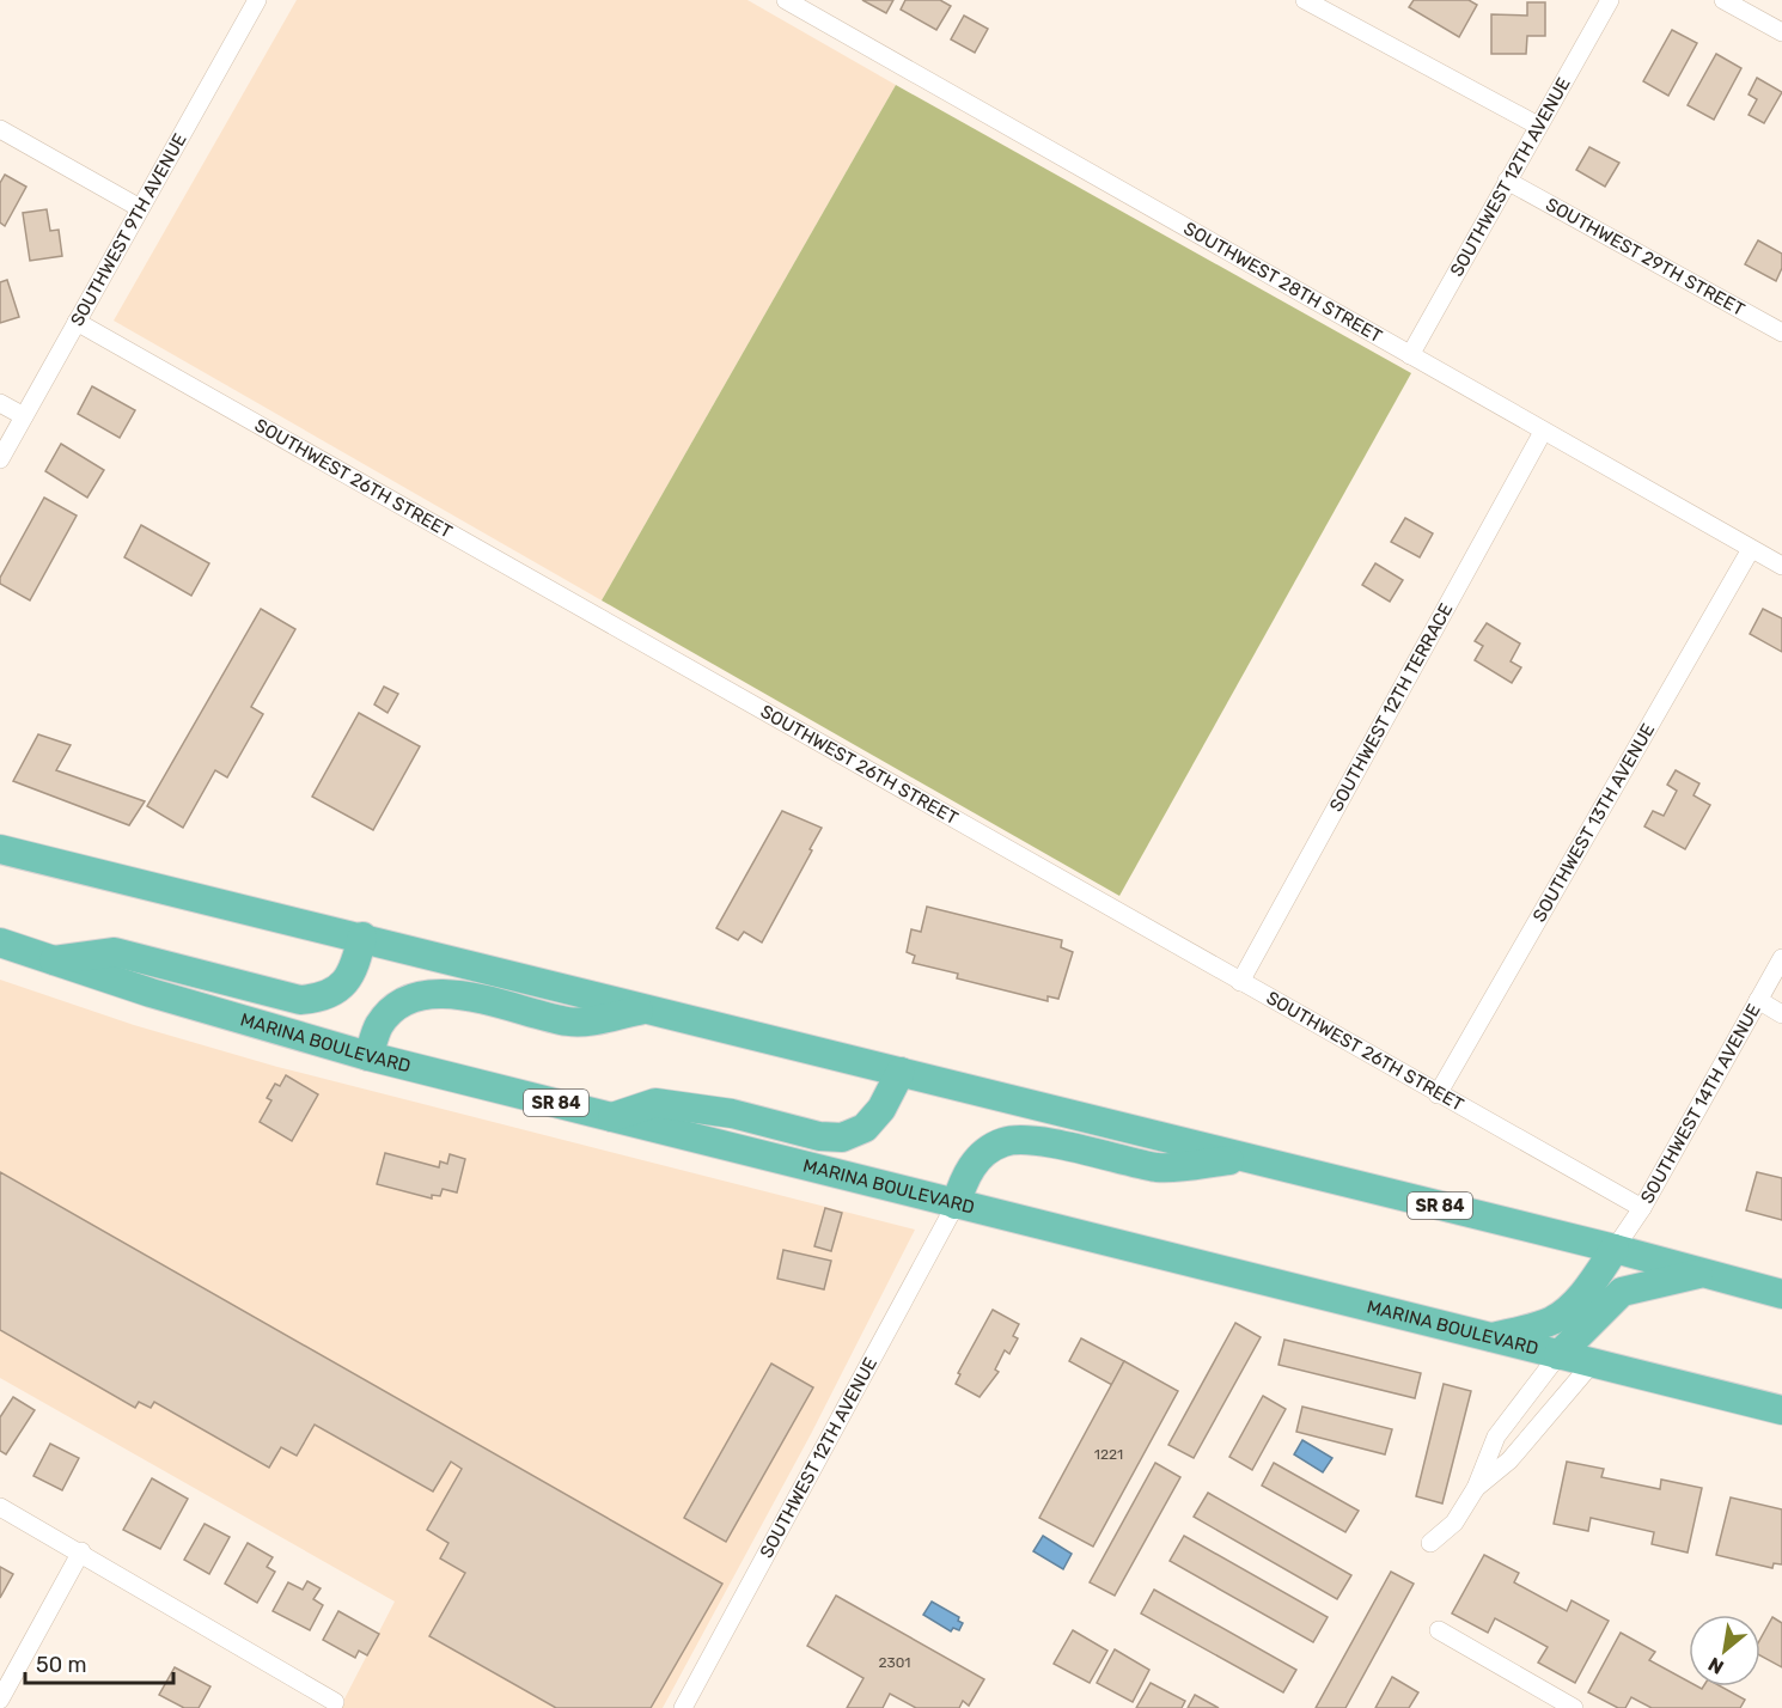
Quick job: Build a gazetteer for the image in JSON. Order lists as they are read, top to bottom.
{
  "streets": {
    "main road": ["MARINA BOULEVARD", "SR 84"],
    "street": [
      "SOUTHWEST 12TH AVENUE",
      "SOUTHWEST 9TH AVENUE",
      "SOUTHWEST 29TH STREET",
      "SOUTHWEST 28TH STREET",
      "SOUTHWEST 26TH STREET",
      "SOUTHWEST 12TH TERRACE",
      "SOUTHWEST 13TH AVENUE",
      "SOUTHWEST 14TH AVENUE"
    ]
  },
  "crossings": [
    ["SOUTHWEST 12TH AVENUE", "SOUTHWEST 29TH STREET"],
    ["SOUTHWEST 12TH AVENUE", "SOUTHWEST 28TH STREET"],
    ["SOUTHWEST 12TH AVENUE", "MARINA BOULEVARD"],
    ["SOUTHWEST 9TH AVENUE", "SOUTHWEST 26TH STREET"],
    ["SOUTHWEST 28TH STREET", "SOUTHWEST 12TH TERRACE"],
    ["SOUTHWEST 28TH STREET", "SOUTHWEST 13TH AVENUE"],
    ["SOUTHWEST 26TH STREET", "SOUTHWEST 12TH TERRACE"],
    ["SOUTHWEST 26TH STREET", "SOUTHWEST 13TH AVENUE"],
    ["SOUTHWEST 26TH STREET", "SOUTHWEST 14TH AVENUE"],
    ["SR 84", "SOUTHWEST 14TH AVENUE"]
  ],
  "house_numbers": ["1221", "2301"],
  "scale_bar": "50 m",
  "north": "bottom left"
}
